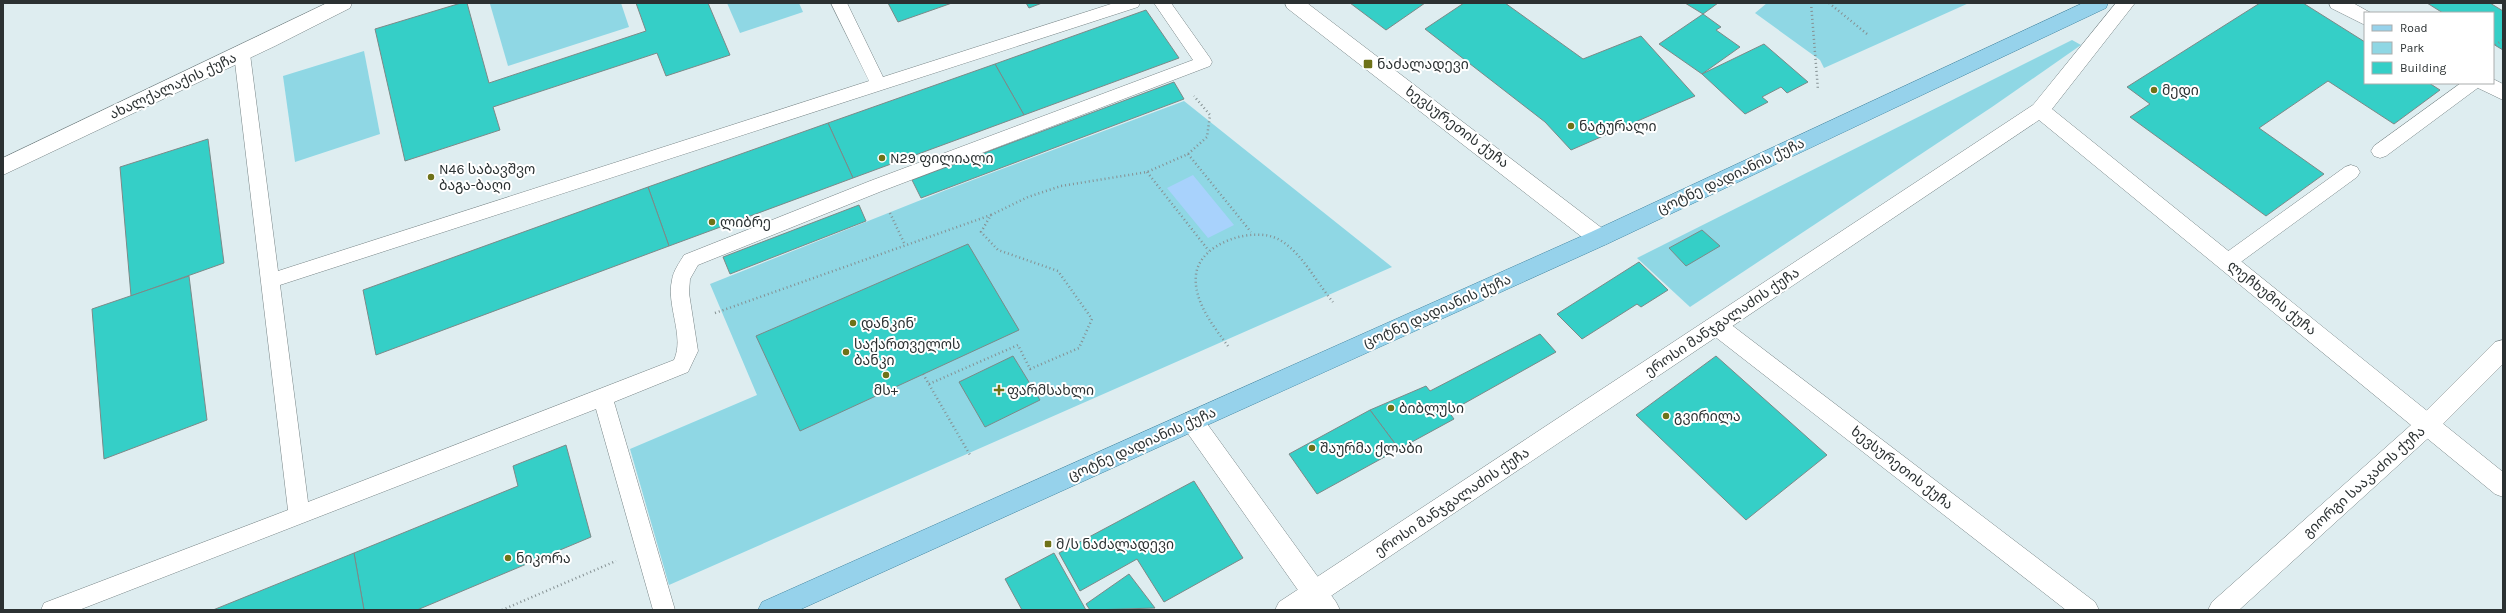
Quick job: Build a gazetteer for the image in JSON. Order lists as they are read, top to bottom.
{
  "streets": {
    "main road": ["ცოტნე დადიანის ქუჩა"],
    "street": [
      "ახალქალაქის ქუჩა",
      "ხევსურეთის ქუჩა",
      "ლეჩხუმის ქუჩა",
      "ეროსი მანჯგალაძის ქუჩა",
      "გიორგი სააკაძის ქუჩა"
    ]
  },
  "crossings": [
    ["ხევსურეთის ქუჩა", "ცოტნე დადიანის ქუჩა"],
    ["ხევსურეთის ქუჩა", "ეროსი მანჯგალაძის ქუჩა"],
    ["ლეჩხუმის ქუჩა", "ეროსი მანჯგალაძის ქუჩა"],
    ["ლეჩხუმის ქუჩა", "გიორგი სააკაძის ქუჩა"]
  ],
  "places": {
    "transit": ["ნაძალადევი", "მ/ს ნაძალადევი"],
    "other": [
      "მედი",
      "ნატურალი",
      "N29 ფილიალი",
      "N46 საბავშვო ბაგა-ბაღი",
      "ლიბრე",
      "დანკინ'",
      "საქართველოს ბანკი",
      "მს+",
      "ბიბლუსი",
      "გვირილა",
      "შაურმა ქლაბი",
      "ნიკორა"
    ],
    "health": ["ფარმსახლი"]
  },
  "legend": ["Road", "Park", "Building"]
}
